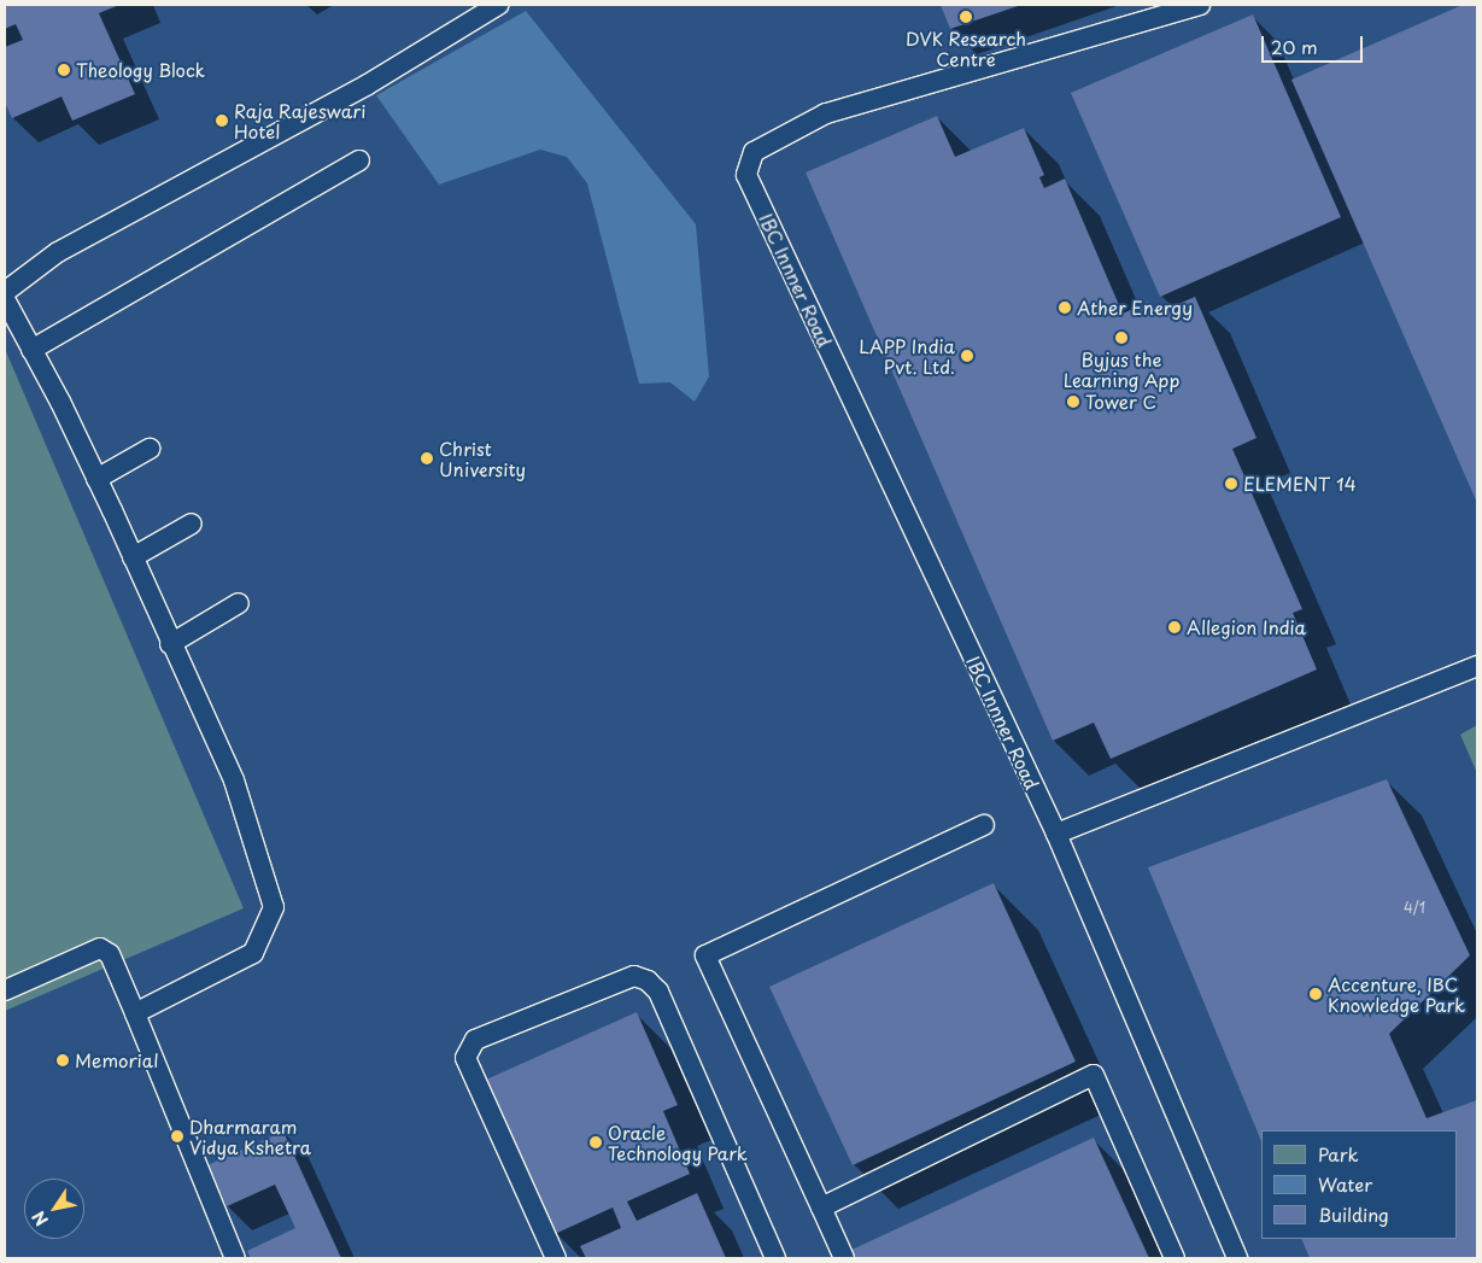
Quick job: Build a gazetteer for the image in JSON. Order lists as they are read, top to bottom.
{
  "streets": {
    "lane": ["IBC Innner Road"]
  },
  "places": [
    "DVK Research Centre",
    "Theology Block",
    "Raja Rajeswari Hotel",
    "Ather Energy",
    "Byjus the Learning App",
    "LAPP India Pvt. Ltd.",
    "Tower C",
    "Christ University",
    "ELEMENT 14",
    "Allegion India",
    "Accenture, IBC Knowledge Park",
    "Memorial",
    "Dharmaram Vidya Kshetra",
    "Oracle Technology Park"
  ],
  "house_numbers": ["4/1"],
  "legend": ["Park", "Water", "Building"],
  "scale_bar": "20 m",
  "north": "bottom left"
}
